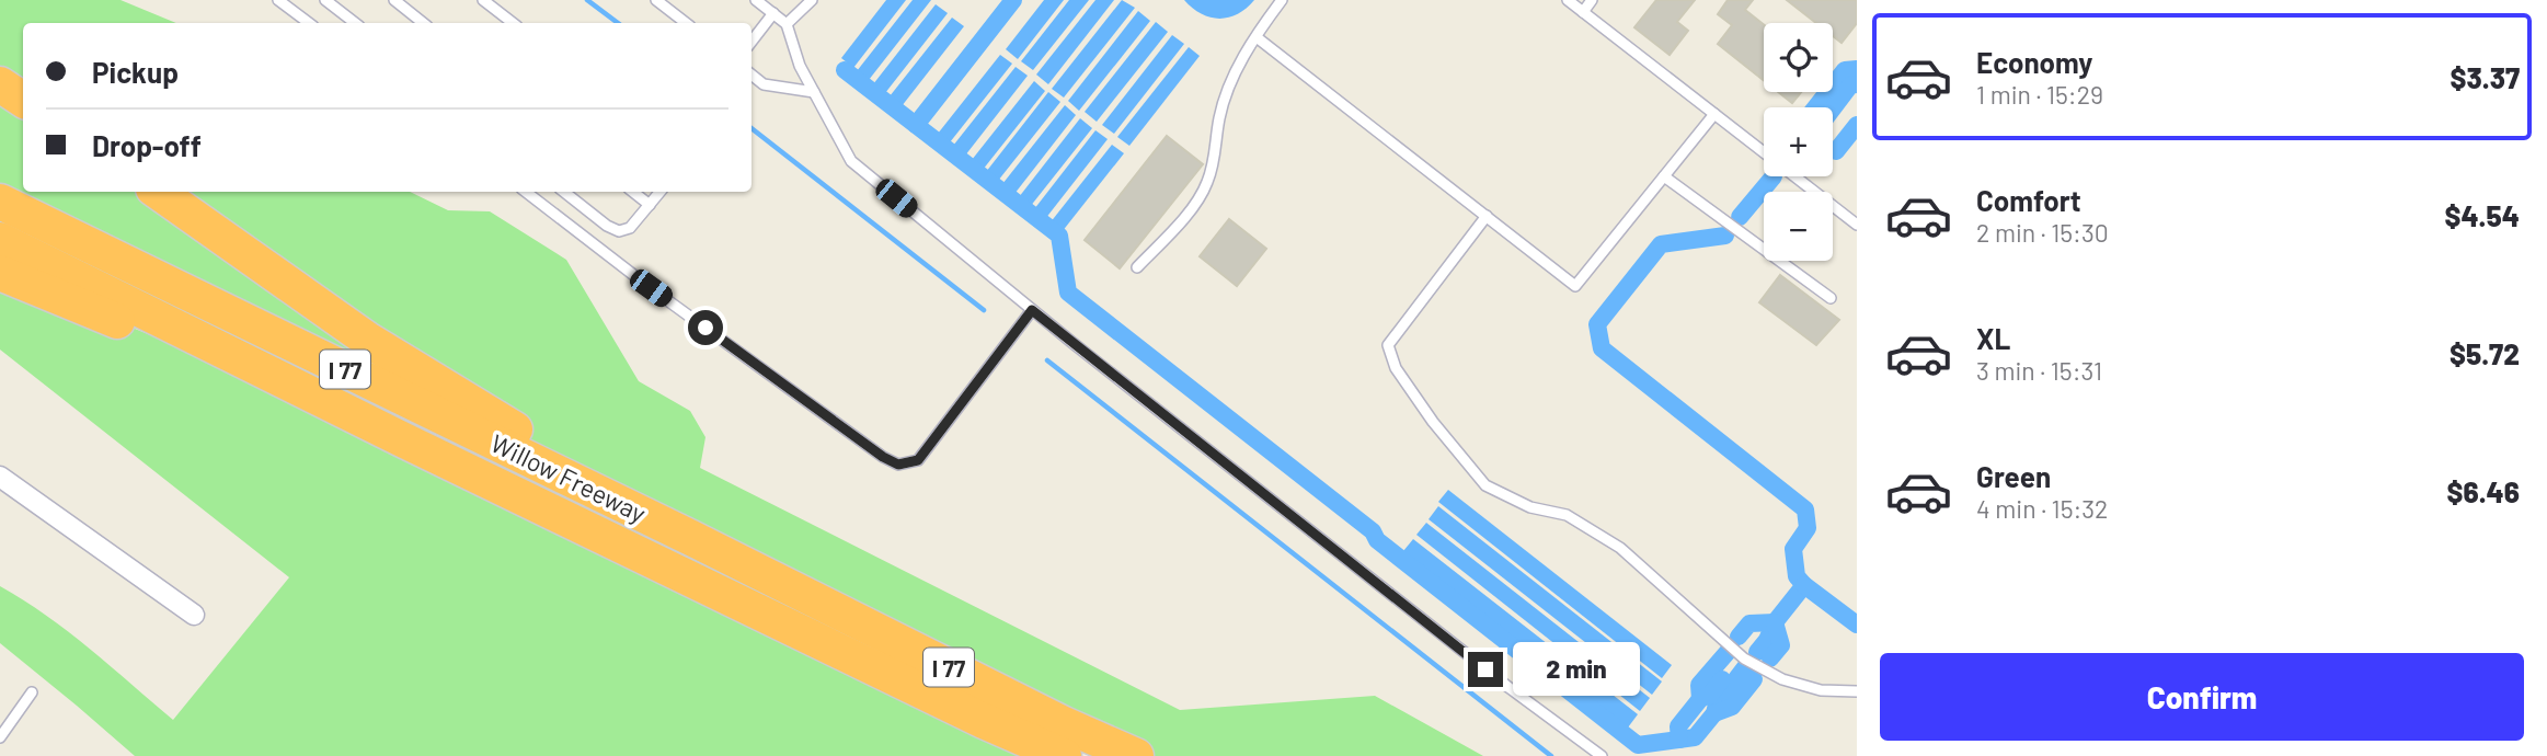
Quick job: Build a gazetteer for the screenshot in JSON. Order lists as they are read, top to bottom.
{
  "streets": {
    "highway": ["I 77", "Willow Freeway"]
  },
  "page": {
    "list": [
      {
        "name": "Economy",
        "note": "1 min · 15:29",
        "value": "$3.37"
      },
      {
        "name": "Comfort",
        "note": "2 min · 15:30",
        "value": "$4.54"
      },
      {
        "name": "XL",
        "note": "3 min · 15:31",
        "value": "$5.72"
      },
      {
        "name": "Green",
        "note": "4 min · 15:32",
        "value": "$6.46"
      }
    ],
    "map_buttons": ["+", "−"],
    "banner": ["Pickup", "Drop-off"],
    "buttons": "Confirm",
    "bubble": "2 min"
  }
}
